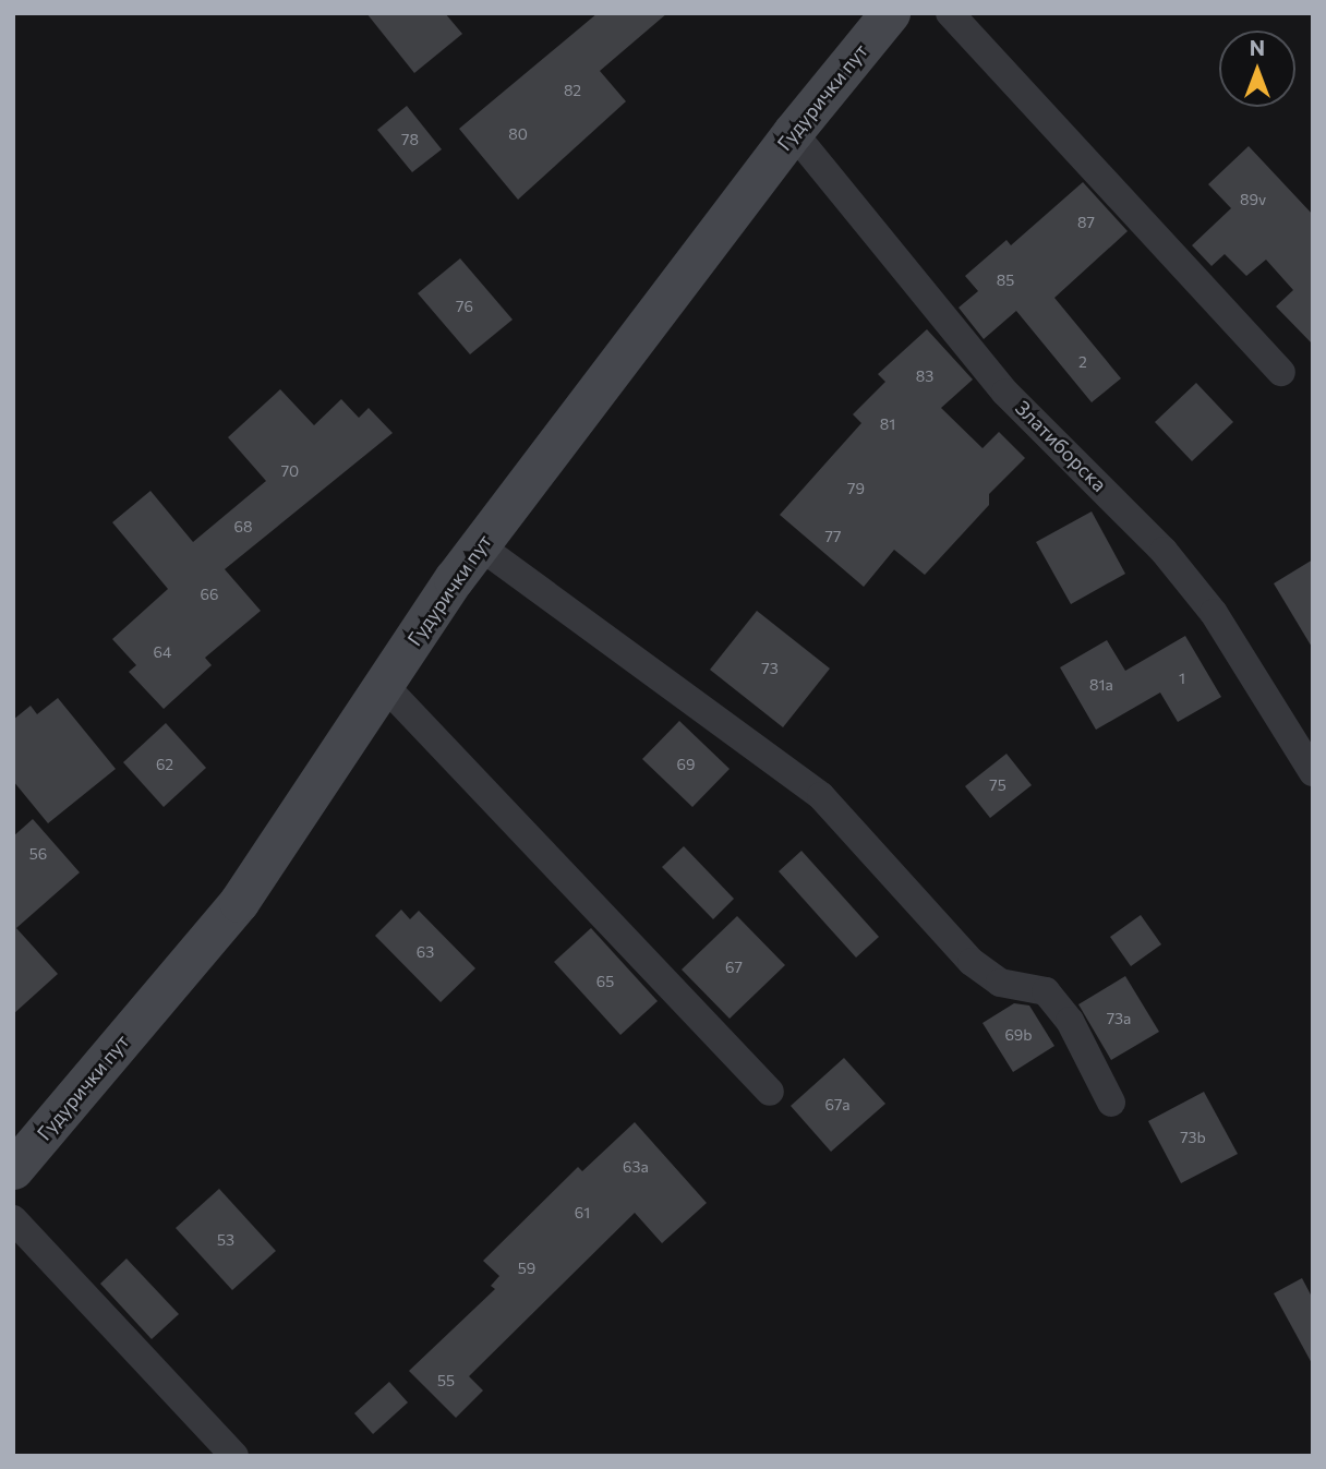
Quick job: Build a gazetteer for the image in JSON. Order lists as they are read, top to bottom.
{
  "streets": {
    "street": ["Гудурички пут", "Златиборска"]
  },
  "crossings": [
    ["Гудурички пут", "Златиборска"]
  ],
  "house_numbers": [
    "82",
    "80",
    "78",
    "89v",
    "87",
    "85",
    "76",
    "2",
    "83",
    "81",
    "70",
    "79",
    "68",
    "77",
    "66",
    "64",
    "73",
    "1",
    "81a",
    "62",
    "69",
    "75",
    "56",
    "63",
    "67",
    "65",
    "73a",
    "69b",
    "67a",
    "73b",
    "63a",
    "61",
    "53",
    "59",
    "55"
  ],
  "north": "top"
}
